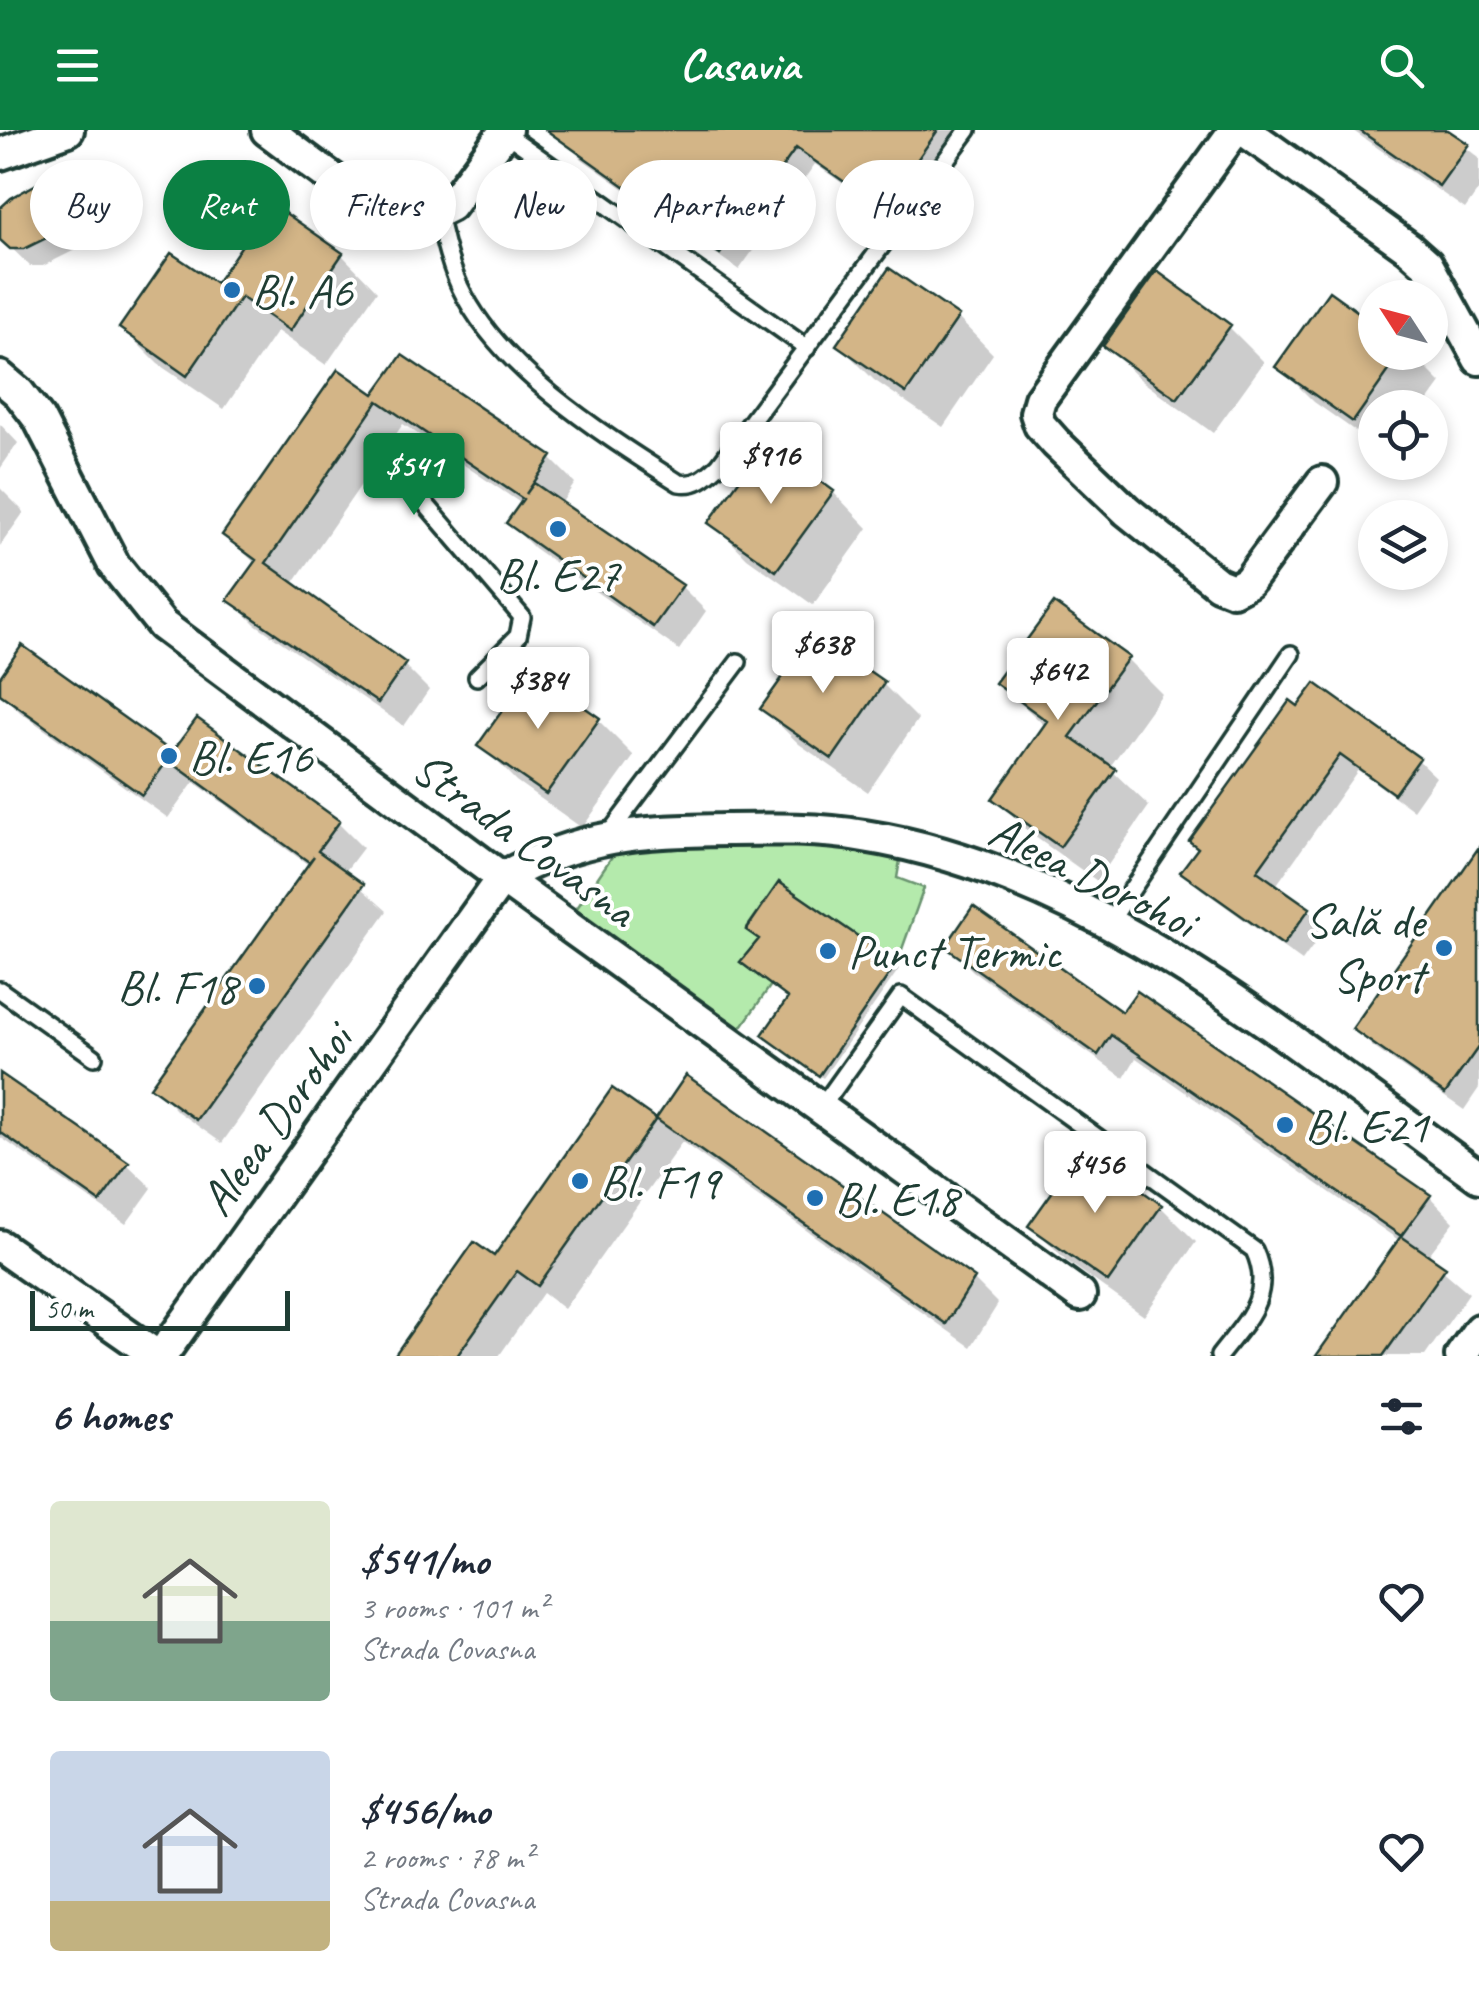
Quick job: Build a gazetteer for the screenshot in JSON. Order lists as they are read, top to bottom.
{
  "streets": {
    "street": ["Strada Covasna", "Aleea Dorohoi"]
  },
  "crossings": [
    ["Strada Covasna", "Aleea Dorohoi"]
  ],
  "places": [
    "Bl. A6",
    "Bl. E27",
    "Bl. E16",
    "Sală de Sport",
    "Punct Termic",
    "Bl. F18",
    "Bl. E21",
    "Bl. F19",
    "Bl. E18"
  ],
  "scale_bar": "50 m",
  "north": "top left",
  "page": {
    "header": "Casavia",
    "chip": [
      "Buy",
      "Rent",
      "Filters",
      "New",
      "Apartment",
      "House"
    ],
    "price": [
      "$916",
      "$541",
      "$638",
      "$642",
      "$384",
      "$456"
    ],
    "scale": "50 m",
    "heading": "6 homes",
    "list": [
      {
        "name": "$541/mo",
        "note": "3 rooms · 101 m² · Strada Covasna"
      },
      {
        "name": "$456/mo",
        "note": "2 rooms · 78 m² · Strada Covasna"
      }
    ]
  }
}
